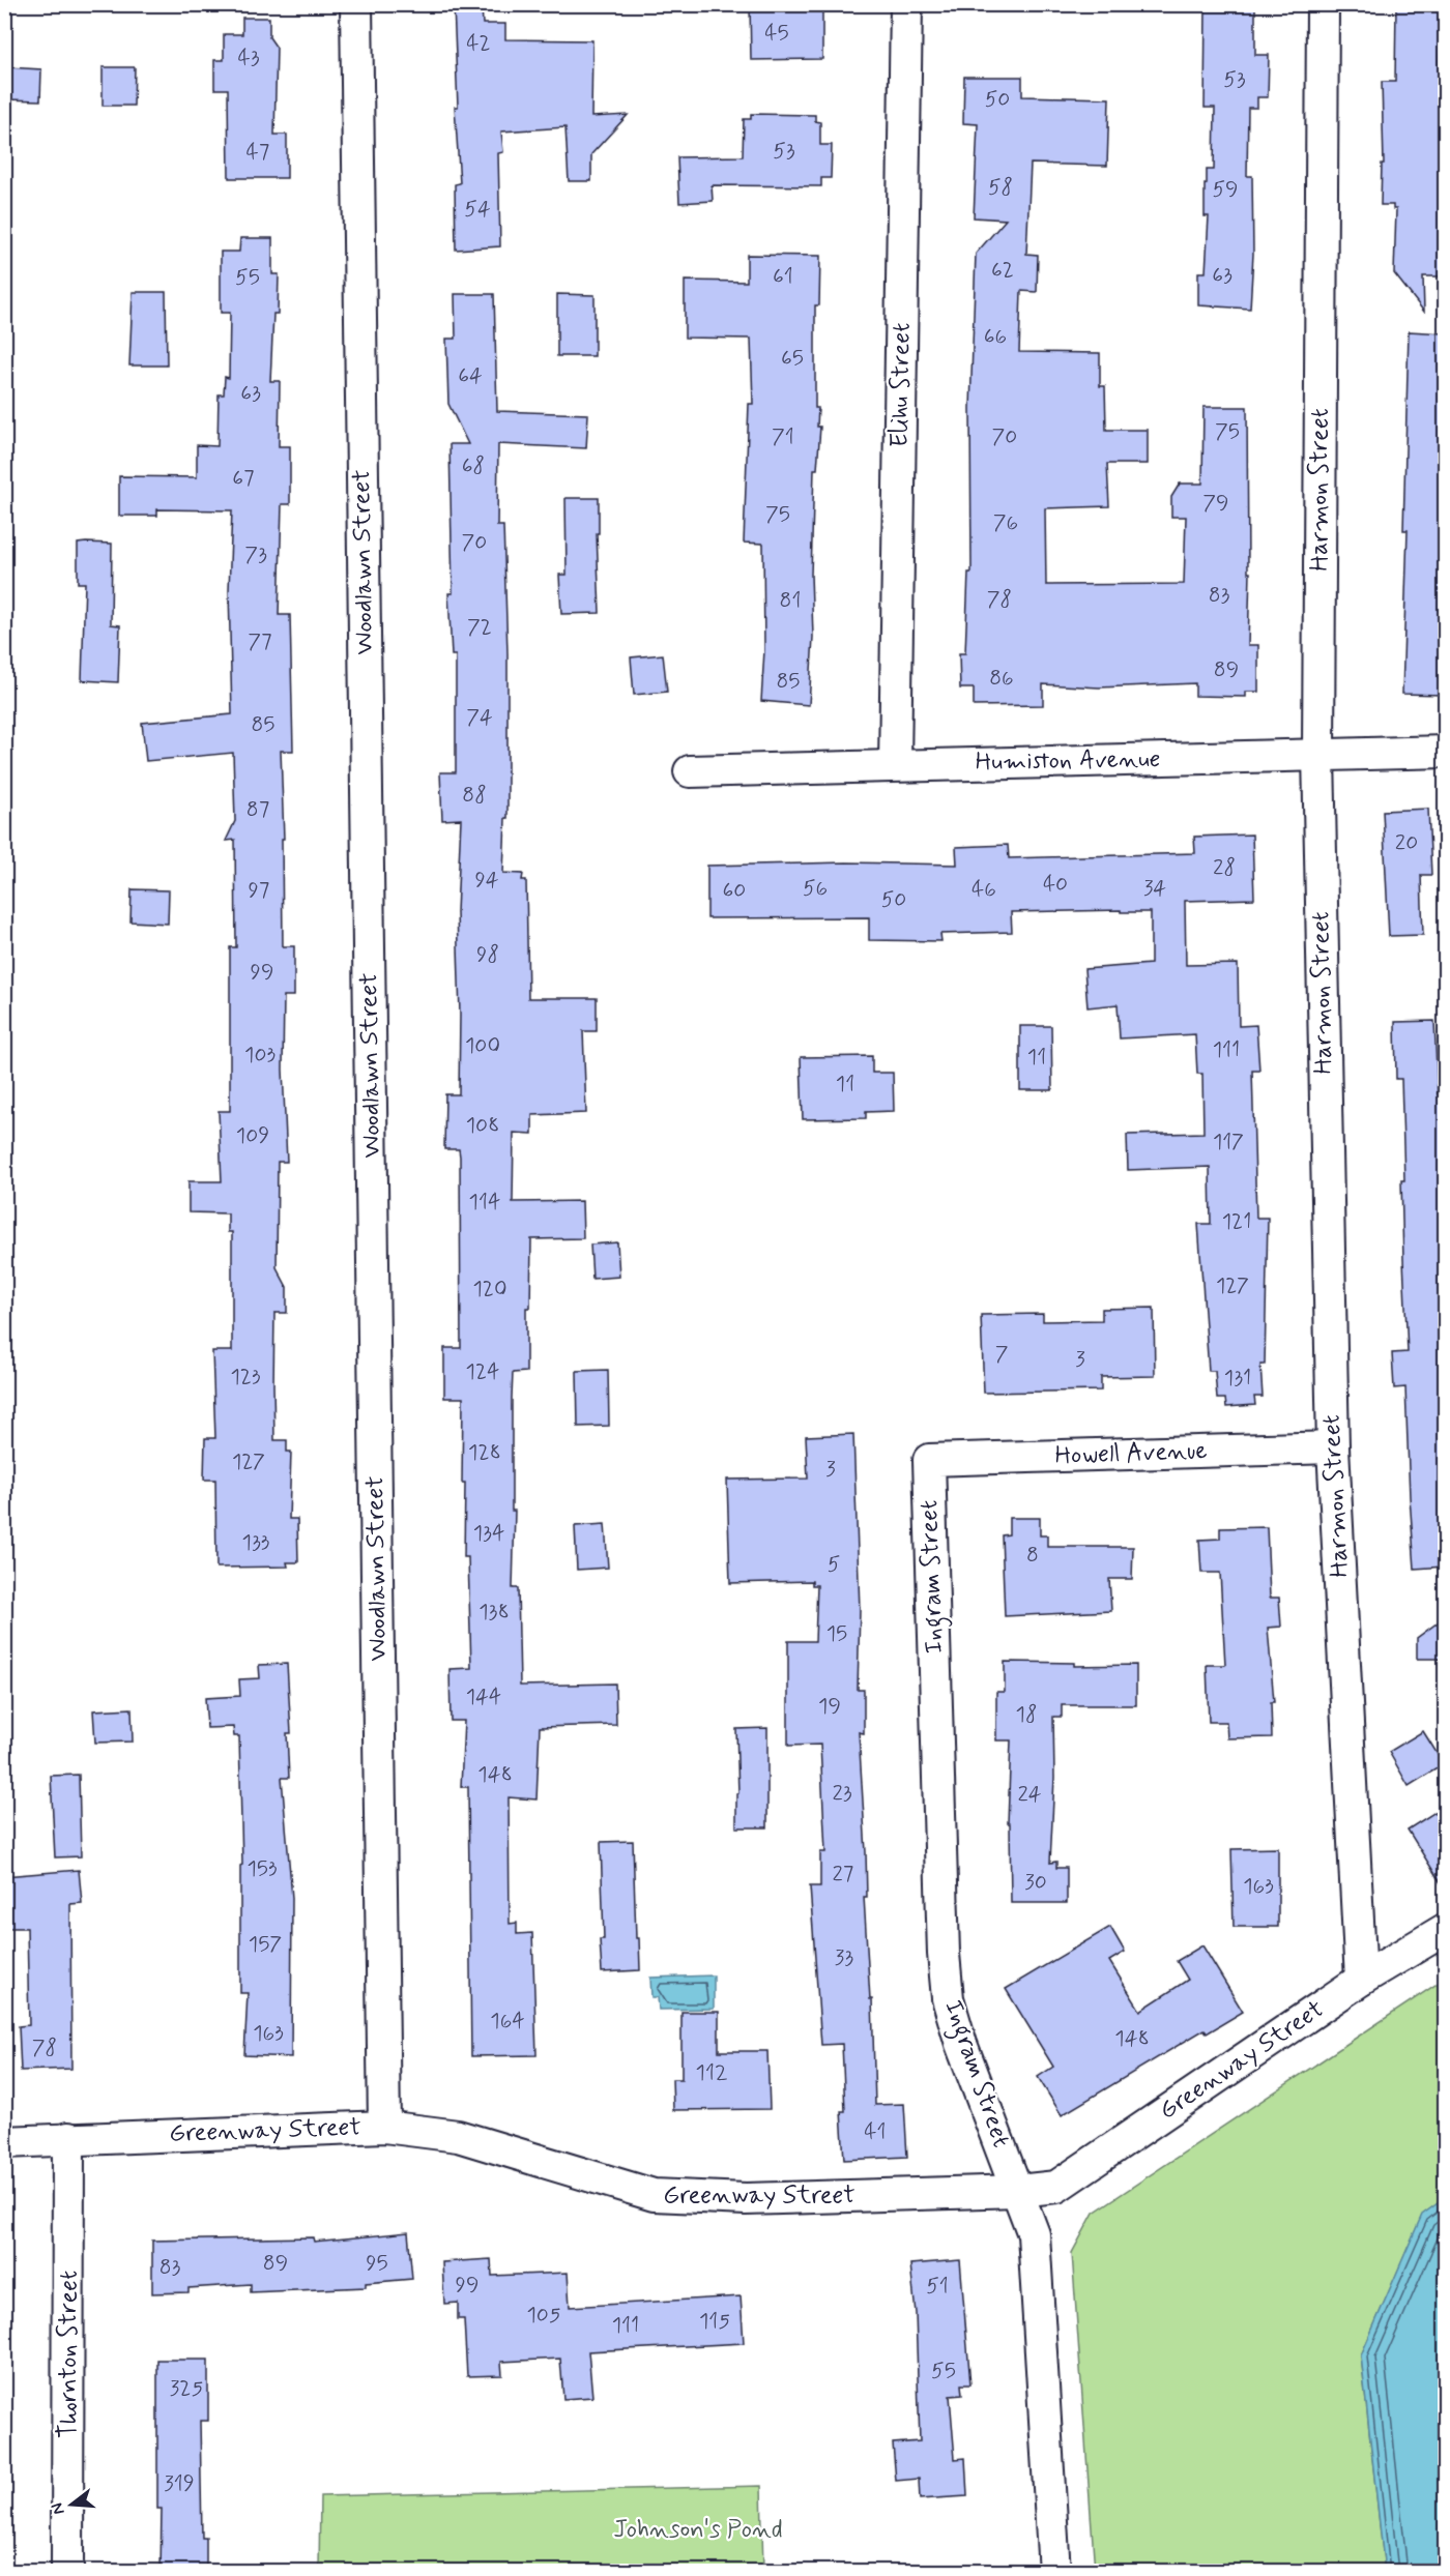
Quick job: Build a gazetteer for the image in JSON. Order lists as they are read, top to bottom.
{
  "streets": {
    "street": [
      "Elihu Street",
      "Harmon Street",
      "Woodlawn Street",
      "Humiston Avenue",
      "Howell Avenue",
      "Ingram Street",
      "Greenway Street",
      "Thornton Street"
    ]
  },
  "crossings": [
    ["Elihu Street", "Humiston Avenue"],
    ["Harmon Street", "Humiston Avenue"],
    ["Harmon Street", "Howell Avenue"],
    ["Harmon Street", "Greenway Street"],
    ["Woodlawn Street", "Greenway Street"],
    ["Howell Avenue", "Ingram Street"],
    ["Ingram Street", "Greenway Street"],
    ["Greenway Street", "Thornton Street"]
  ],
  "parks": ["Johnson's Pond"],
  "house_numbers": [
    "45",
    "42",
    "43",
    "53",
    "50",
    "53",
    "47",
    "58",
    "59",
    "54",
    "62",
    "63",
    "61",
    "55",
    "66",
    "65",
    "64",
    "63",
    "75",
    "71",
    "70",
    "68",
    "67",
    "79",
    "75",
    "76",
    "70",
    "73",
    "83",
    "78",
    "81",
    "72",
    "77",
    "89",
    "86",
    "85",
    "74",
    "85",
    "88",
    "87",
    "20",
    "28",
    "94",
    "40",
    "56",
    "34",
    "46",
    "97",
    "60",
    "50",
    "98",
    "99",
    "100",
    "111",
    "103",
    "11",
    "11",
    "108",
    "109",
    "117",
    "114",
    "121",
    "127",
    "120",
    "7",
    "3",
    "124",
    "123",
    "131",
    "128",
    "127",
    "3",
    "134",
    "133",
    "8",
    "5",
    "138",
    "15",
    "144",
    "19",
    "18",
    "148",
    "23",
    "24",
    "153",
    "27",
    "30",
    "163",
    "157",
    "33",
    "164",
    "163",
    "148",
    "78",
    "112",
    "41",
    "89",
    "95",
    "83",
    "99",
    "51",
    "105",
    "115",
    "111",
    "55",
    "325",
    "319"
  ],
  "north": "left"
}
